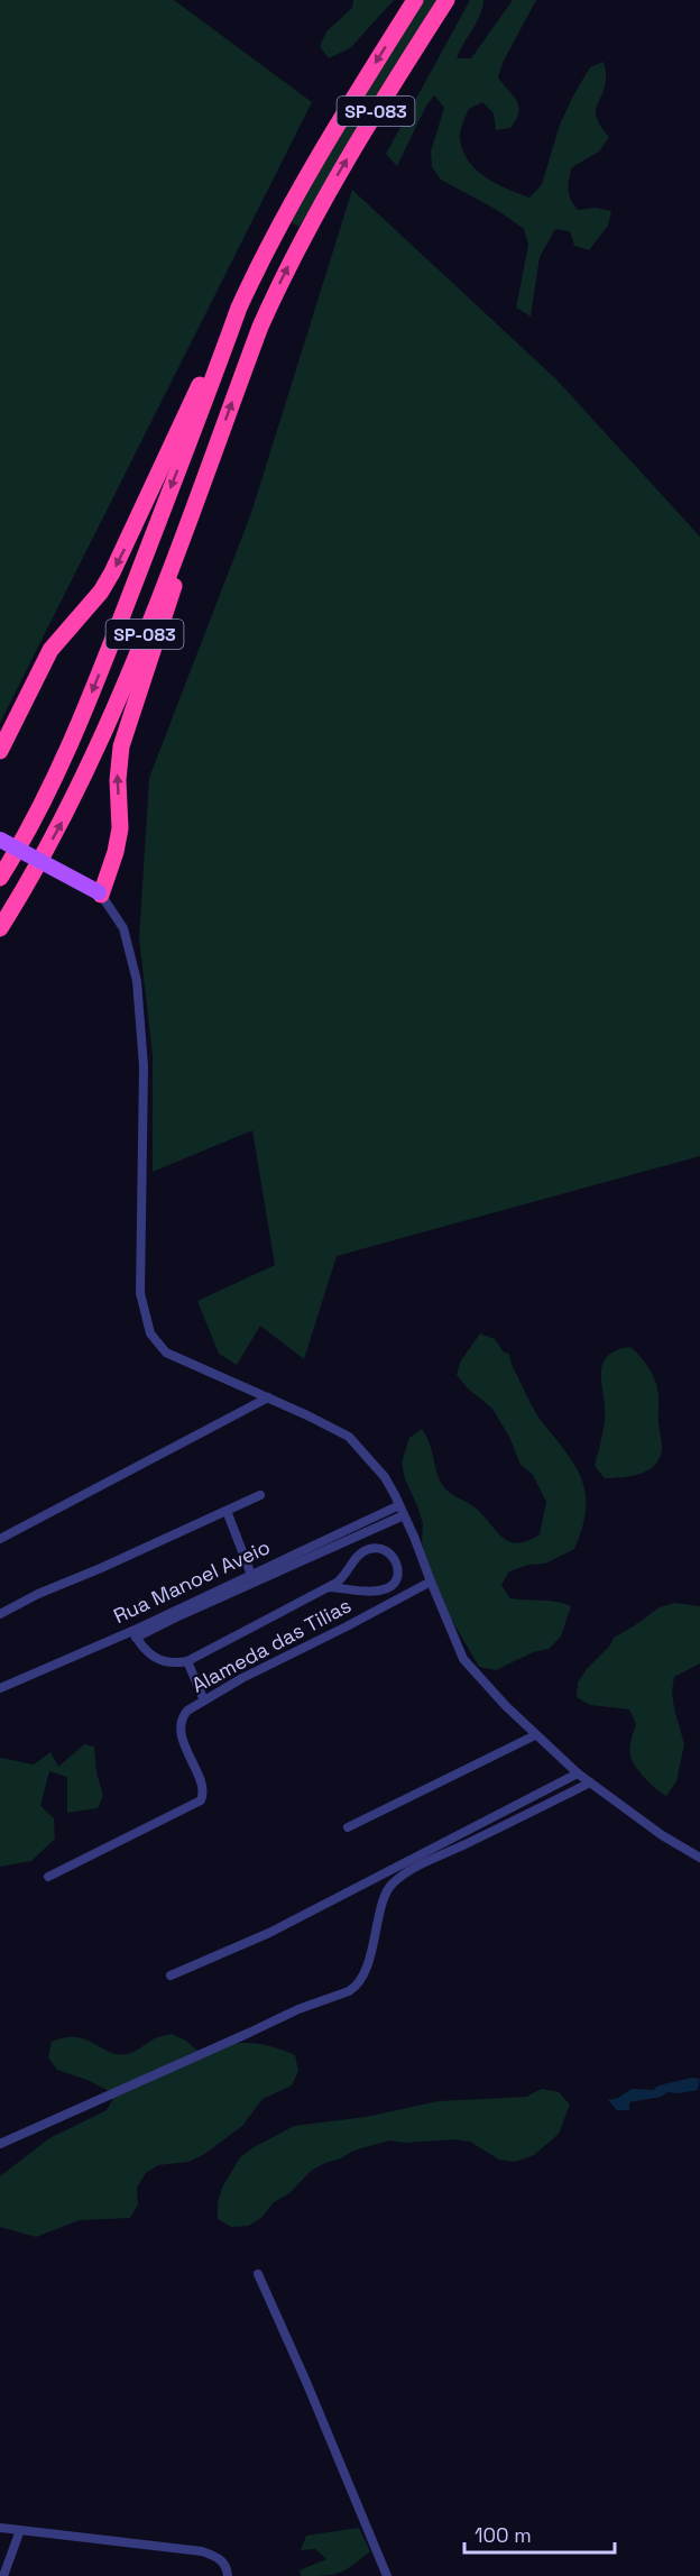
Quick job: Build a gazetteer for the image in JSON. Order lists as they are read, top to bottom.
{
  "streets": {
    "highway": ["SP-083"],
    "street": ["Rua Manoel Aveio", "Alameda das Tilias"]
  },
  "scale_bar": "100 m"
}
